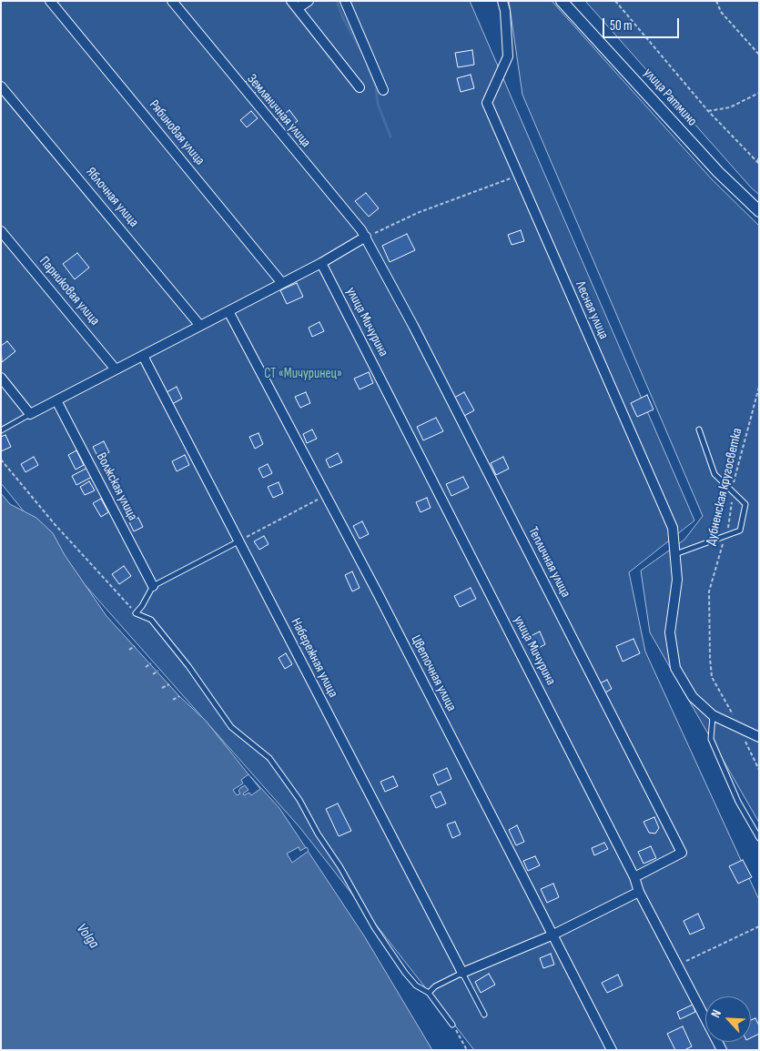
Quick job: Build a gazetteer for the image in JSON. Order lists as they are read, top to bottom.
{
  "streets": {
    "street": [
      "улица Ратмино",
      "Земляничная улица",
      "Рябиновая улица",
      "Яблочная улица",
      "Парниковая улица",
      "Лесная улица",
      "улица Мичурина",
      "Волжская улица",
      "Тепличная улица",
      "Набережная улица",
      "Цветочная улица"
    ],
    "path": ["Дубненская кругосветка"]
  },
  "crossings": [
    ["Земляничная улица", "Тепличная улица"],
    ["Лесная улица", "Дубненская кругосветка"],
    ["улица Мичурина", "Тепличная улица"]
  ],
  "water": ["Volga"],
  "parks": ["СТ «Мичуринец»"],
  "scale_bar": "50 m",
  "north": "top left"
}
